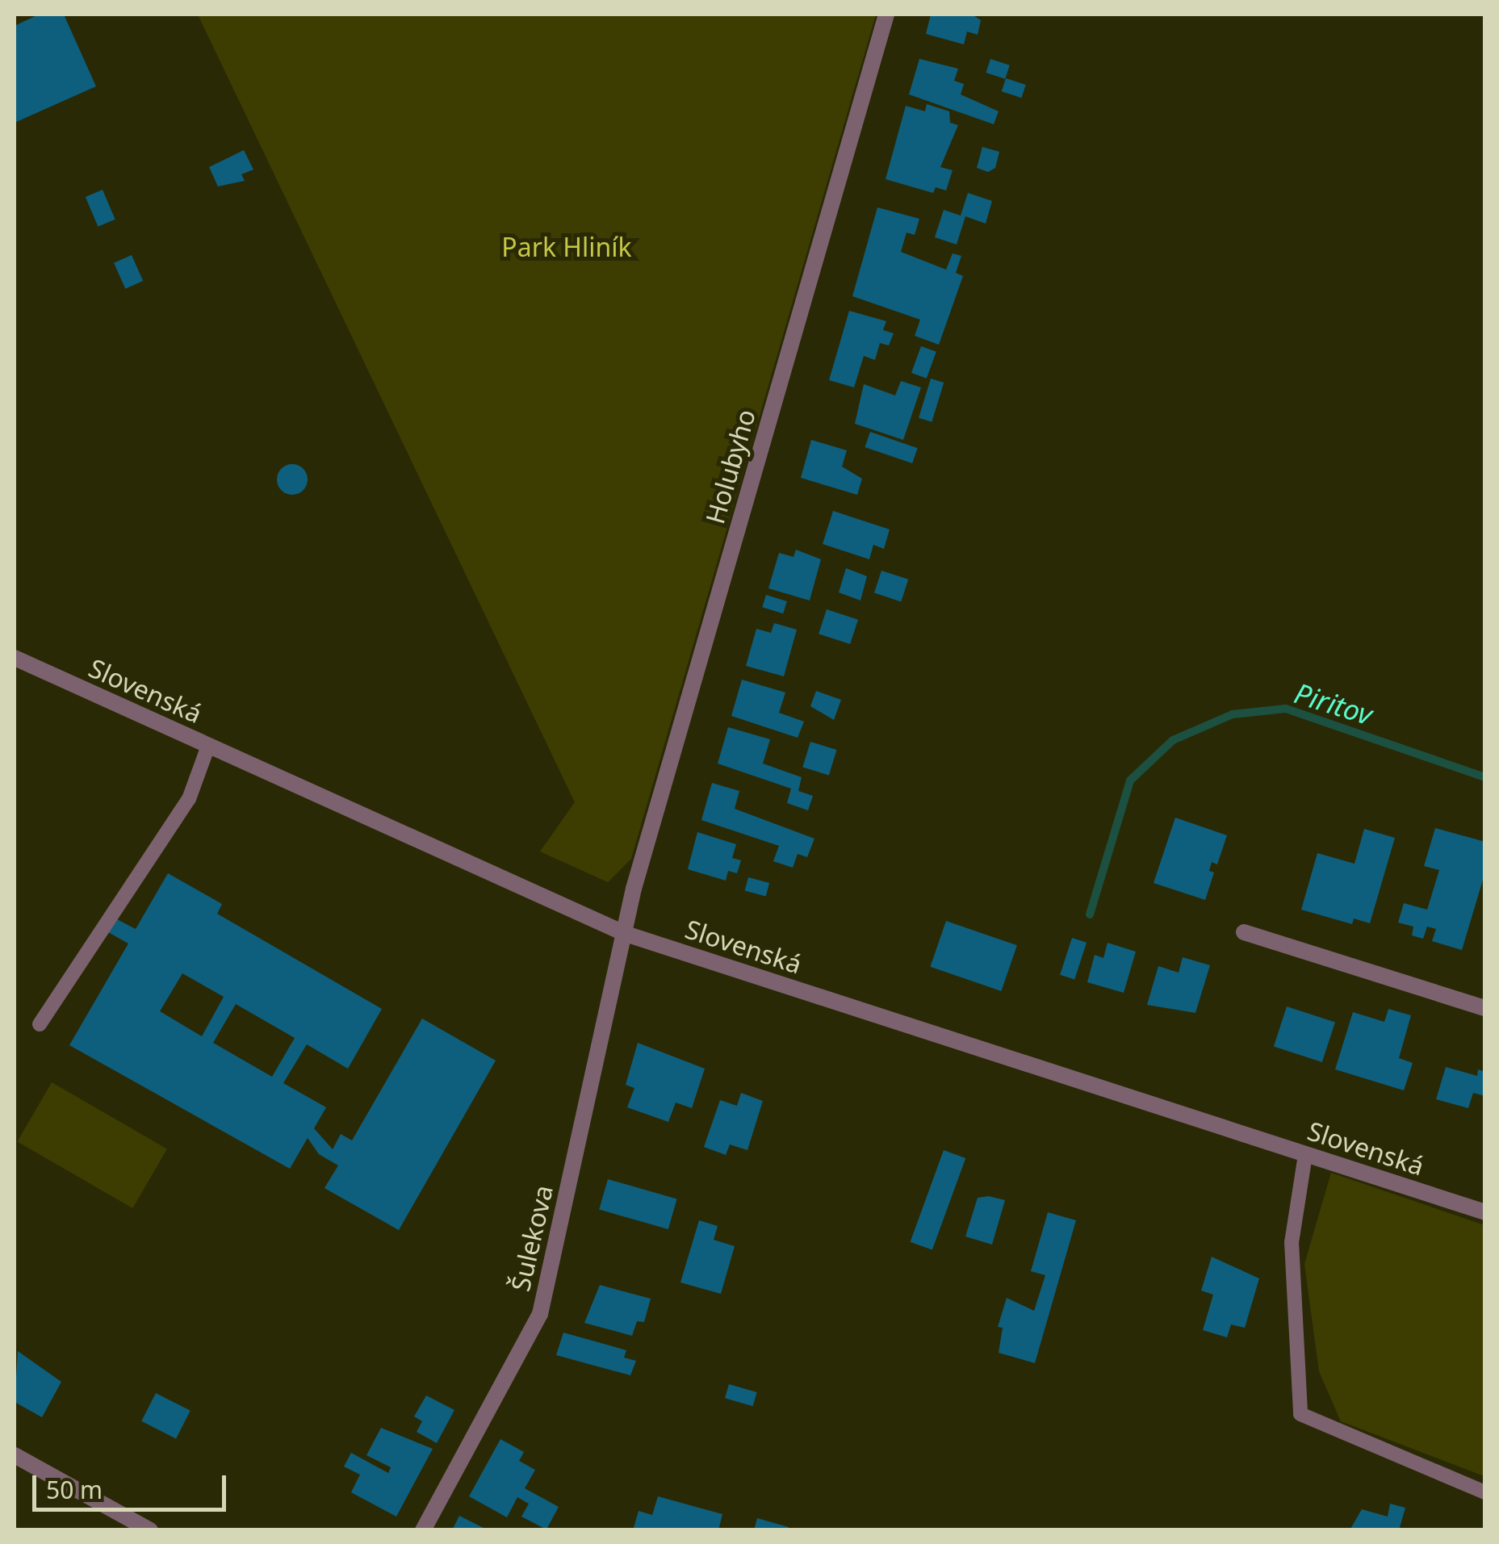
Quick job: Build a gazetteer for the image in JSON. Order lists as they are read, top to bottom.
{
  "streets": {
    "street": ["Holubyho", "Slovenská", "Šulekova"]
  },
  "crossings": [
    ["Holubyho", "Slovenská"],
    ["Holubyho", "Šulekova"],
    ["Slovenská", "Šulekova"]
  ],
  "water": ["Piritov"],
  "parks": ["Park Hliník"],
  "scale_bar": "50 m"
}
